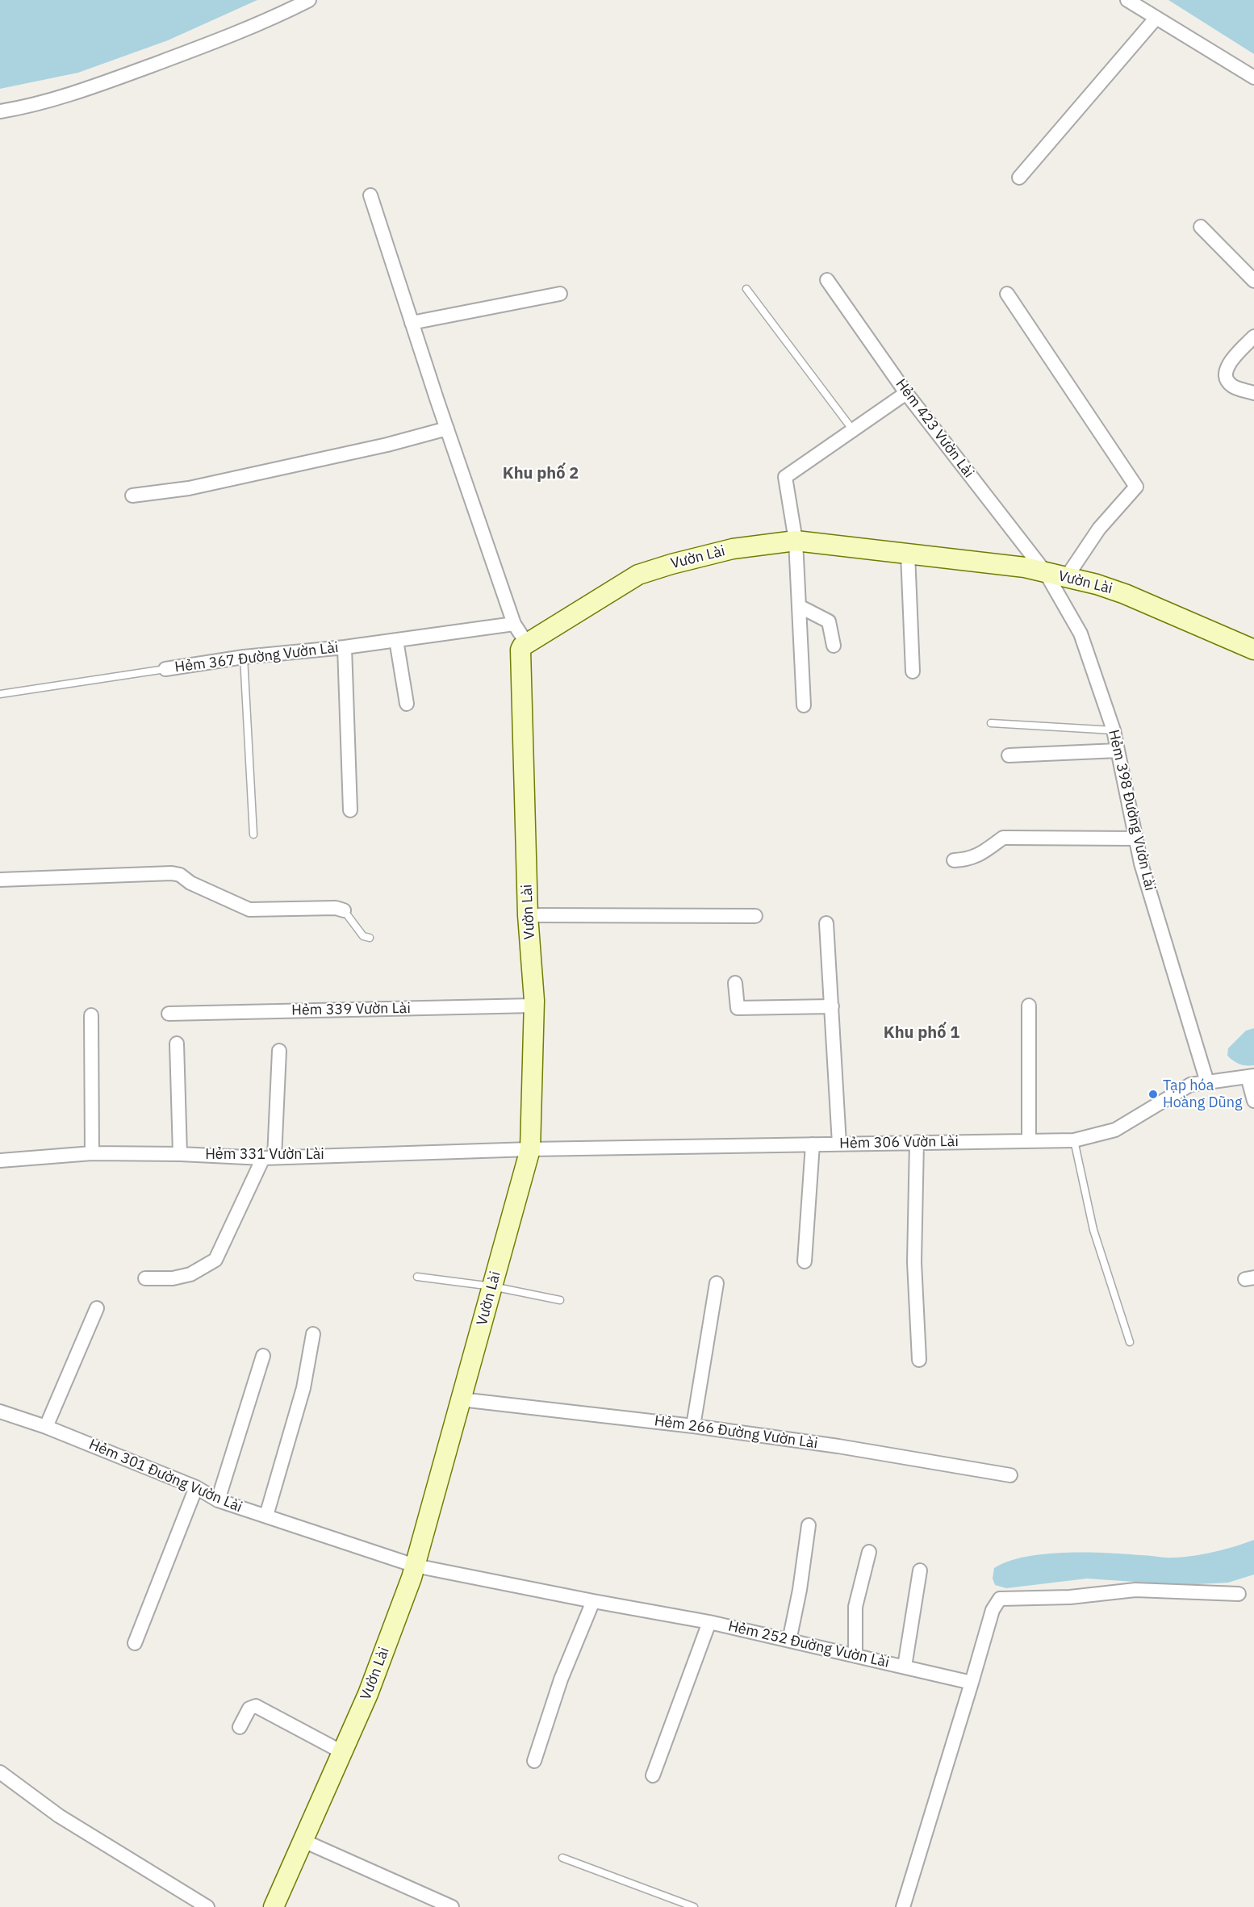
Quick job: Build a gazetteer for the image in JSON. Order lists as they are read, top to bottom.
{
  "streets": {
    "main road": ["Vườn Lài"],
    "street": [
      "Hẻm 423 Vườn Lài",
      "Hẻm 367 Đường Vườn Lài",
      "Hẻm 398 Đường Vườn Lài",
      "Hẻm 339 Vườn Lài",
      "Hẻm 306 Vườn Lài",
      "Hẻm 331 Vườn Lài",
      "Hẻm 266 Đường Vườn Lài",
      "Hẻm 301 Đường Vườn Lài",
      "Hẻm 252 Đường Vườn Lài"
    ]
  },
  "crossings": [
    ["Hẻm 423 Vườn Lài", "Vườn Lài"],
    ["Hẻm 423 Vườn Lài", "Hẻm 398 Đường Vườn Lài"],
    ["Vườn Lài", "Hẻm 398 Đường Vườn Lài"],
    ["Vườn Lài", "Hẻm 339 Vườn Lài"],
    ["Vườn Lài", "Hẻm 306 Vườn Lài"],
    ["Vườn Lài", "Hẻm 331 Vườn Lài"],
    ["Vườn Lài", "Hẻm 266 Đường Vườn Lài"],
    ["Vườn Lài", "Hẻm 301 Đường Vườn Lài"],
    ["Vườn Lài", "Hẻm 252 Đường Vườn Lài"],
    ["Hẻm 398 Đường Vườn Lài", "Hẻm 306 Vườn Lài"],
    ["Hẻm 306 Vườn Lài", "Hẻm 331 Vườn Lài"],
    ["Hẻm 301 Đường Vườn Lài", "Hẻm 252 Đường Vườn Lài"]
  ],
  "districts": ["Khu phố 2", "Khu phố 1"],
  "places": ["Tạp hóa Hoàng Dũng"]
}
